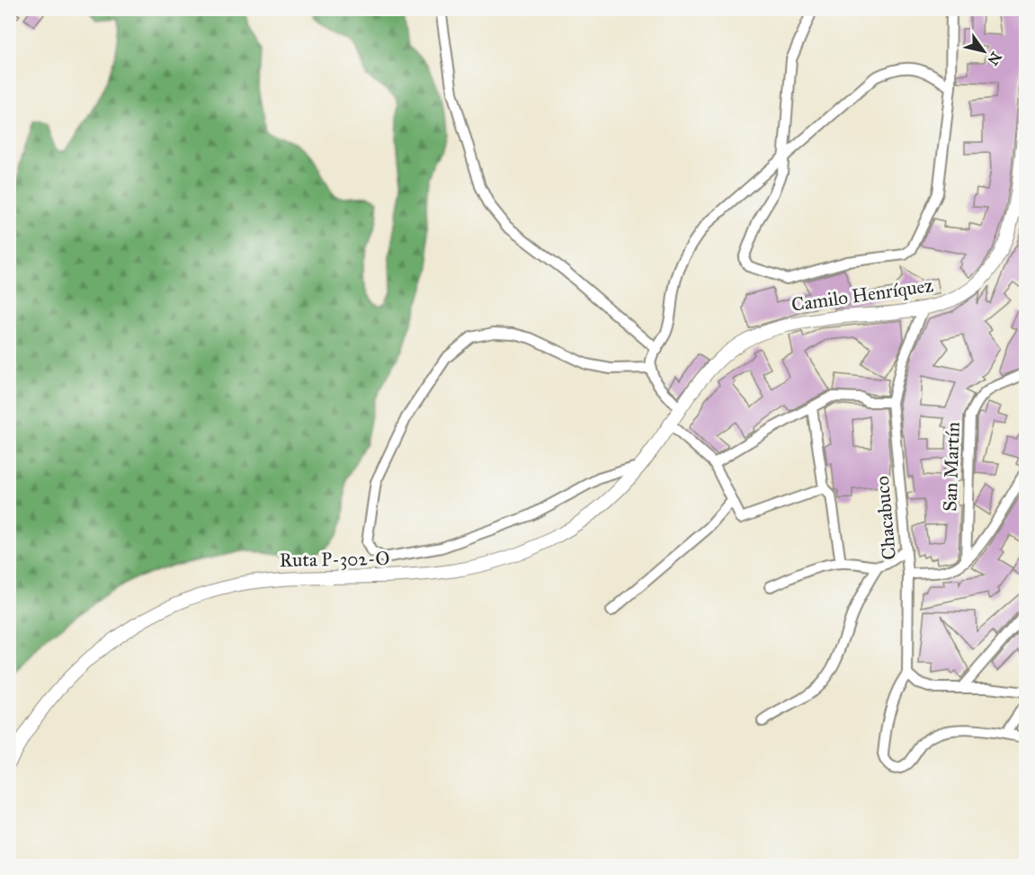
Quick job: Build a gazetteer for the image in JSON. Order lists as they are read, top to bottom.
{
  "streets": {
    "street": [
      "Camilo Henríquez",
      "San Martín",
      "Chacabuco",
      "Ruta P-302-O"
    ]
  },
  "crossings": [
    ["Camilo Henríquez", "Chacabuco"],
    ["Camilo Henríquez", "Ruta P-302-O"]
  ],
  "north": "bottom right"
}
